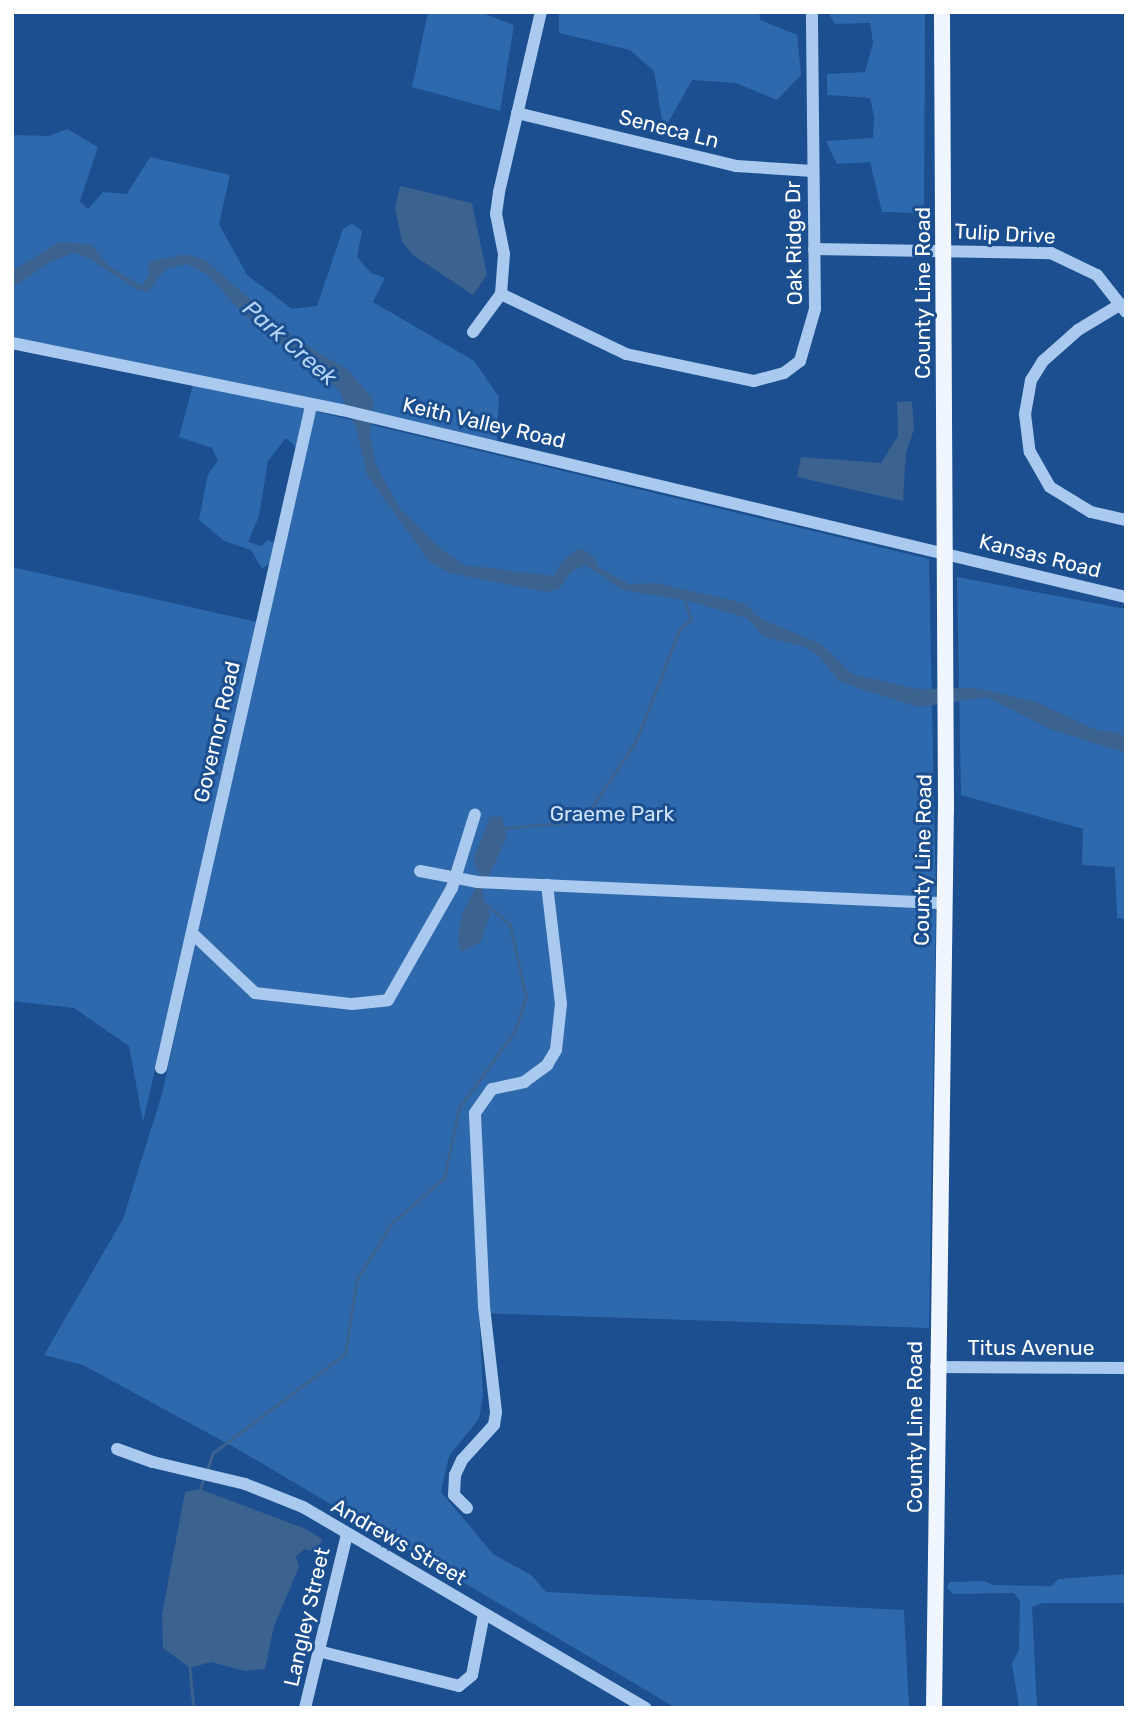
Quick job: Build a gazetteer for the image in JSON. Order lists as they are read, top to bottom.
{
  "streets": {
    "main road": ["County Line Road"],
    "street": [
      "Seneca Ln",
      "Tulip Drive",
      "Oak Ridge Dr",
      "Keith Valley Road",
      "Kansas Road",
      "Governor Road",
      "Titus Avenue",
      "Andrews Street",
      "Langley Street"
    ]
  },
  "crossings": [
    ["Seneca Ln", "Oak Ridge Dr"],
    ["Tulip Drive", "Oak Ridge Dr"],
    ["Tulip Drive", "County Line Road"],
    ["County Line Road", "Keith Valley Road"],
    ["County Line Road", "Kansas Road"],
    ["County Line Road", "Titus Avenue"],
    ["Keith Valley Road", "Kansas Road"],
    ["Keith Valley Road", "Governor Road"],
    ["Andrews Street", "Langley Street"]
  ],
  "water": ["Park Creek"],
  "parks": ["Graeme Park"]
}
